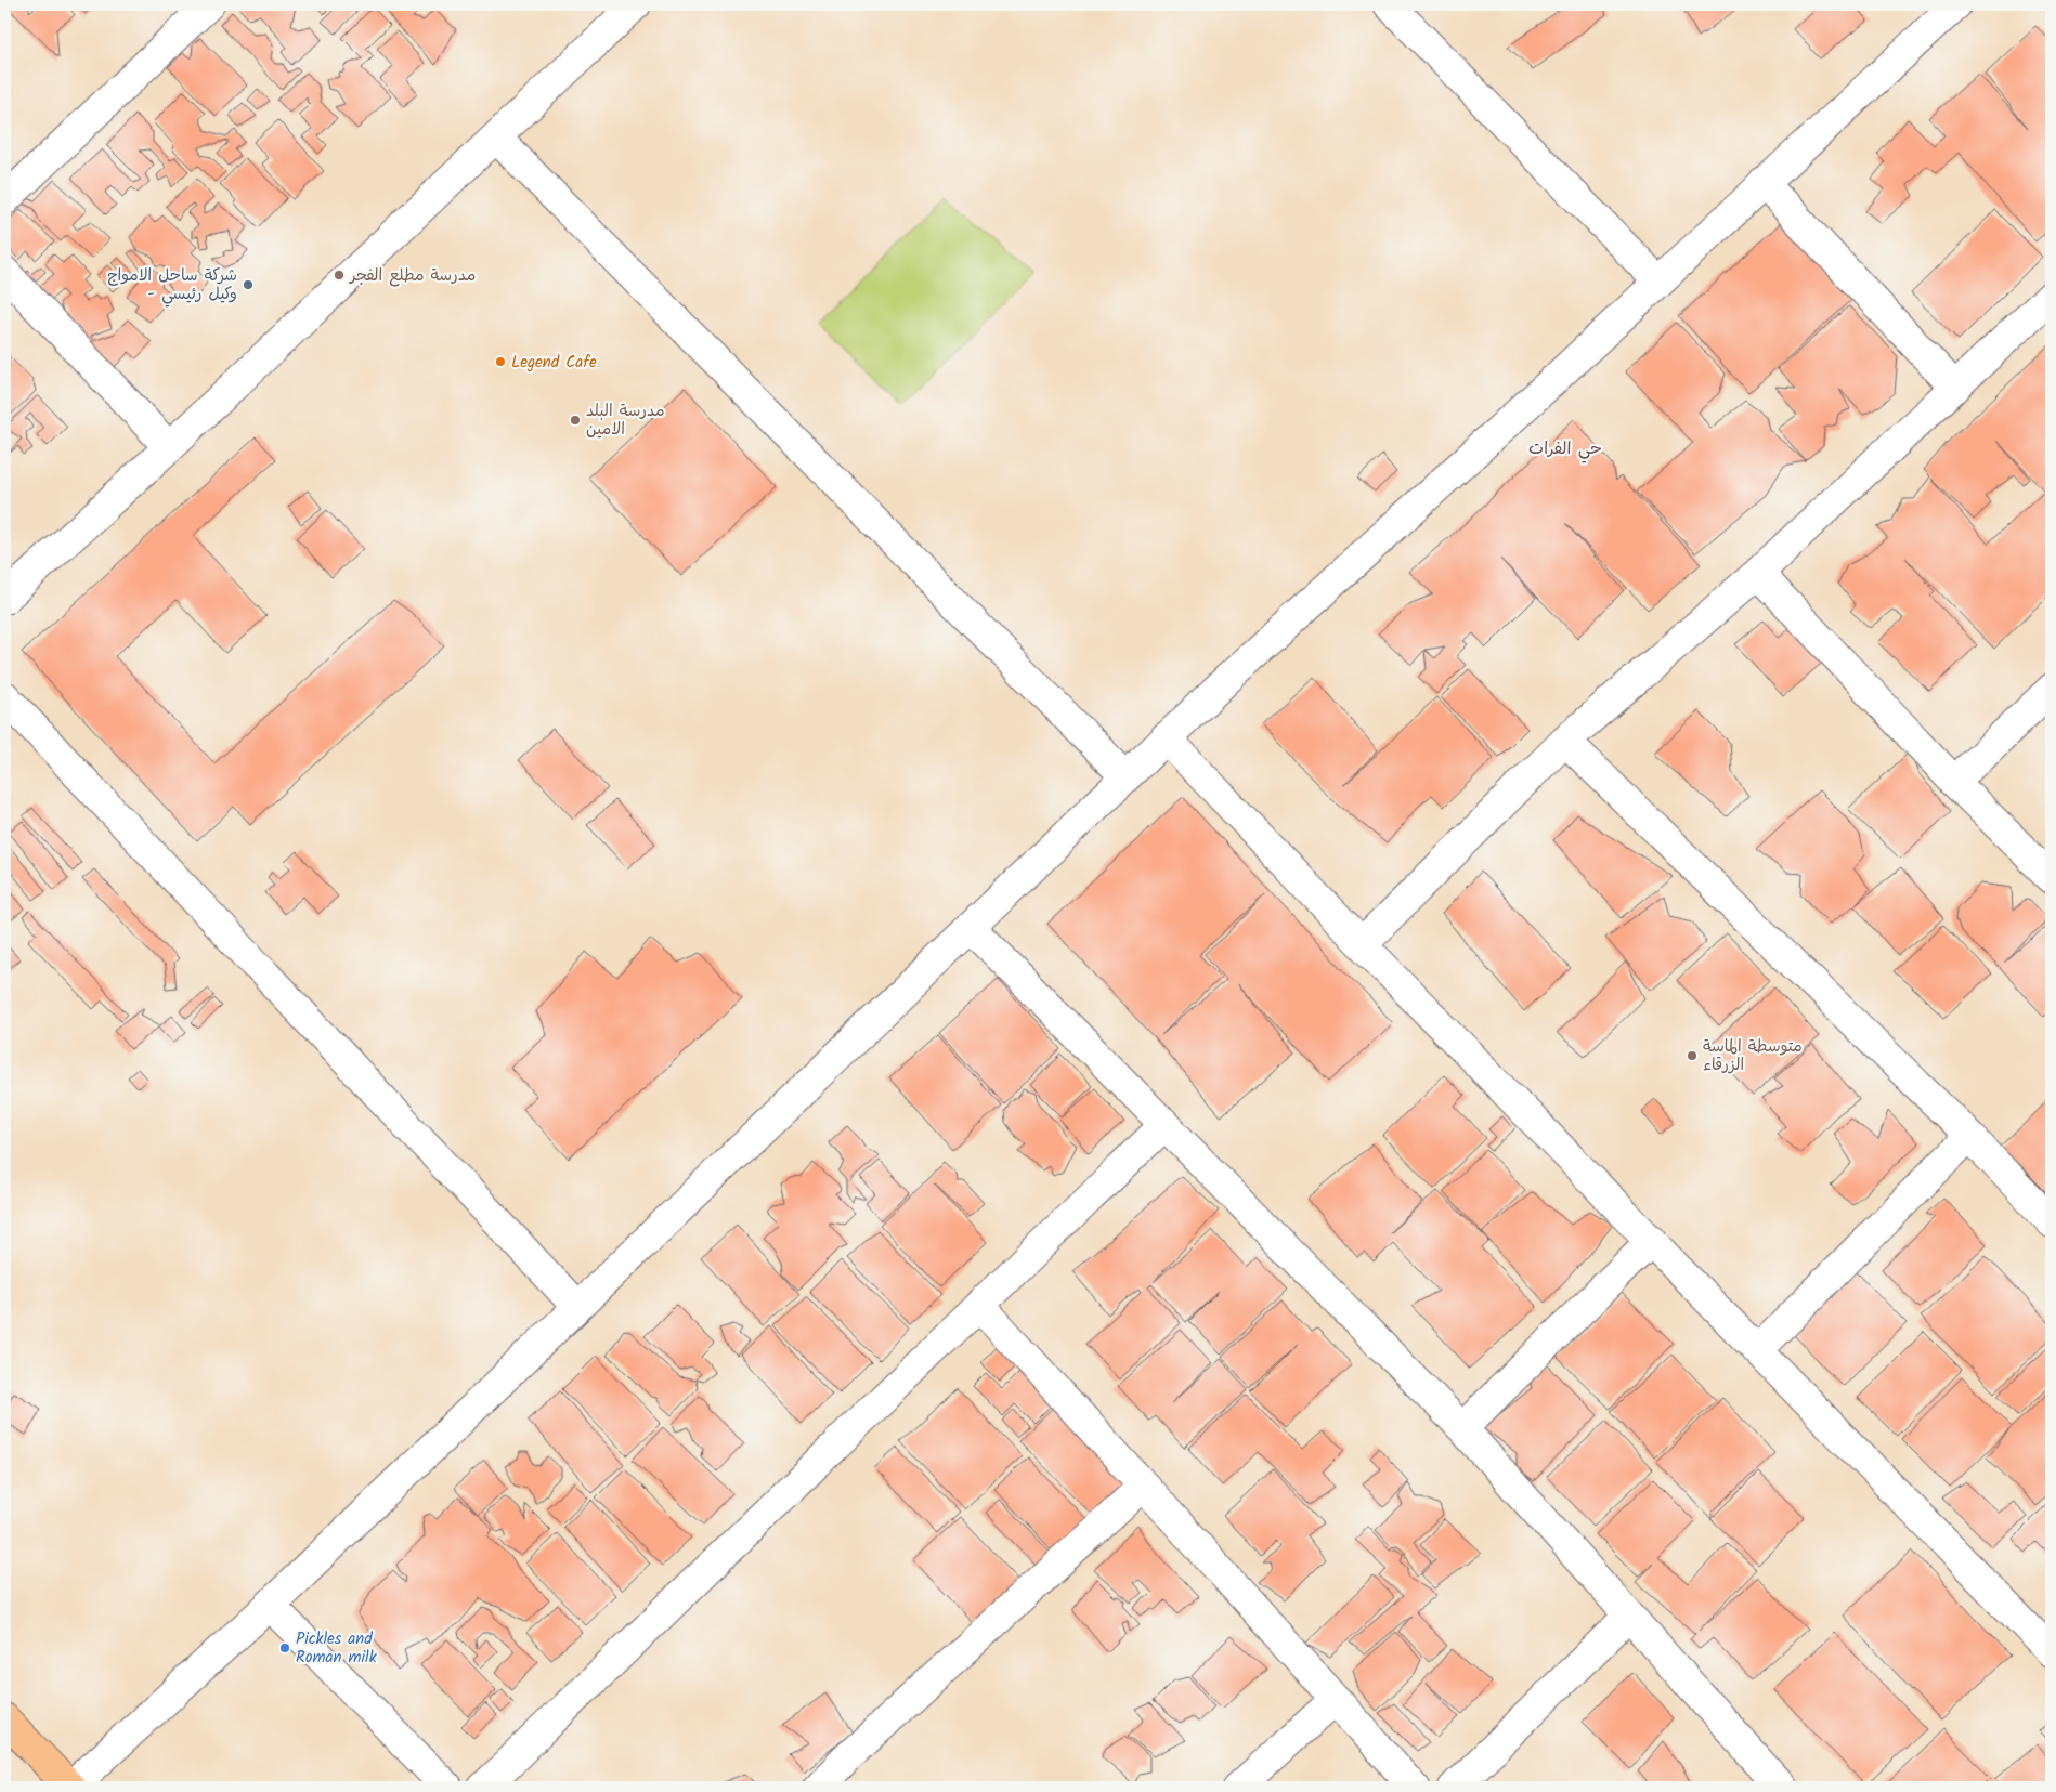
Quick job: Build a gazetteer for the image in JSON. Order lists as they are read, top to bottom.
{
  "districts": ["حي الفرات"],
  "places": [
    "مدرسة مطلع الفجر",
    "شركة ساحل الامواج - وكيل رئيسي",
    "Legend Cafe",
    "مدرسة البلد الامين",
    "متوسطة الماسة الزرقاء",
    "Pickles and Roman milk"
  ]
}
